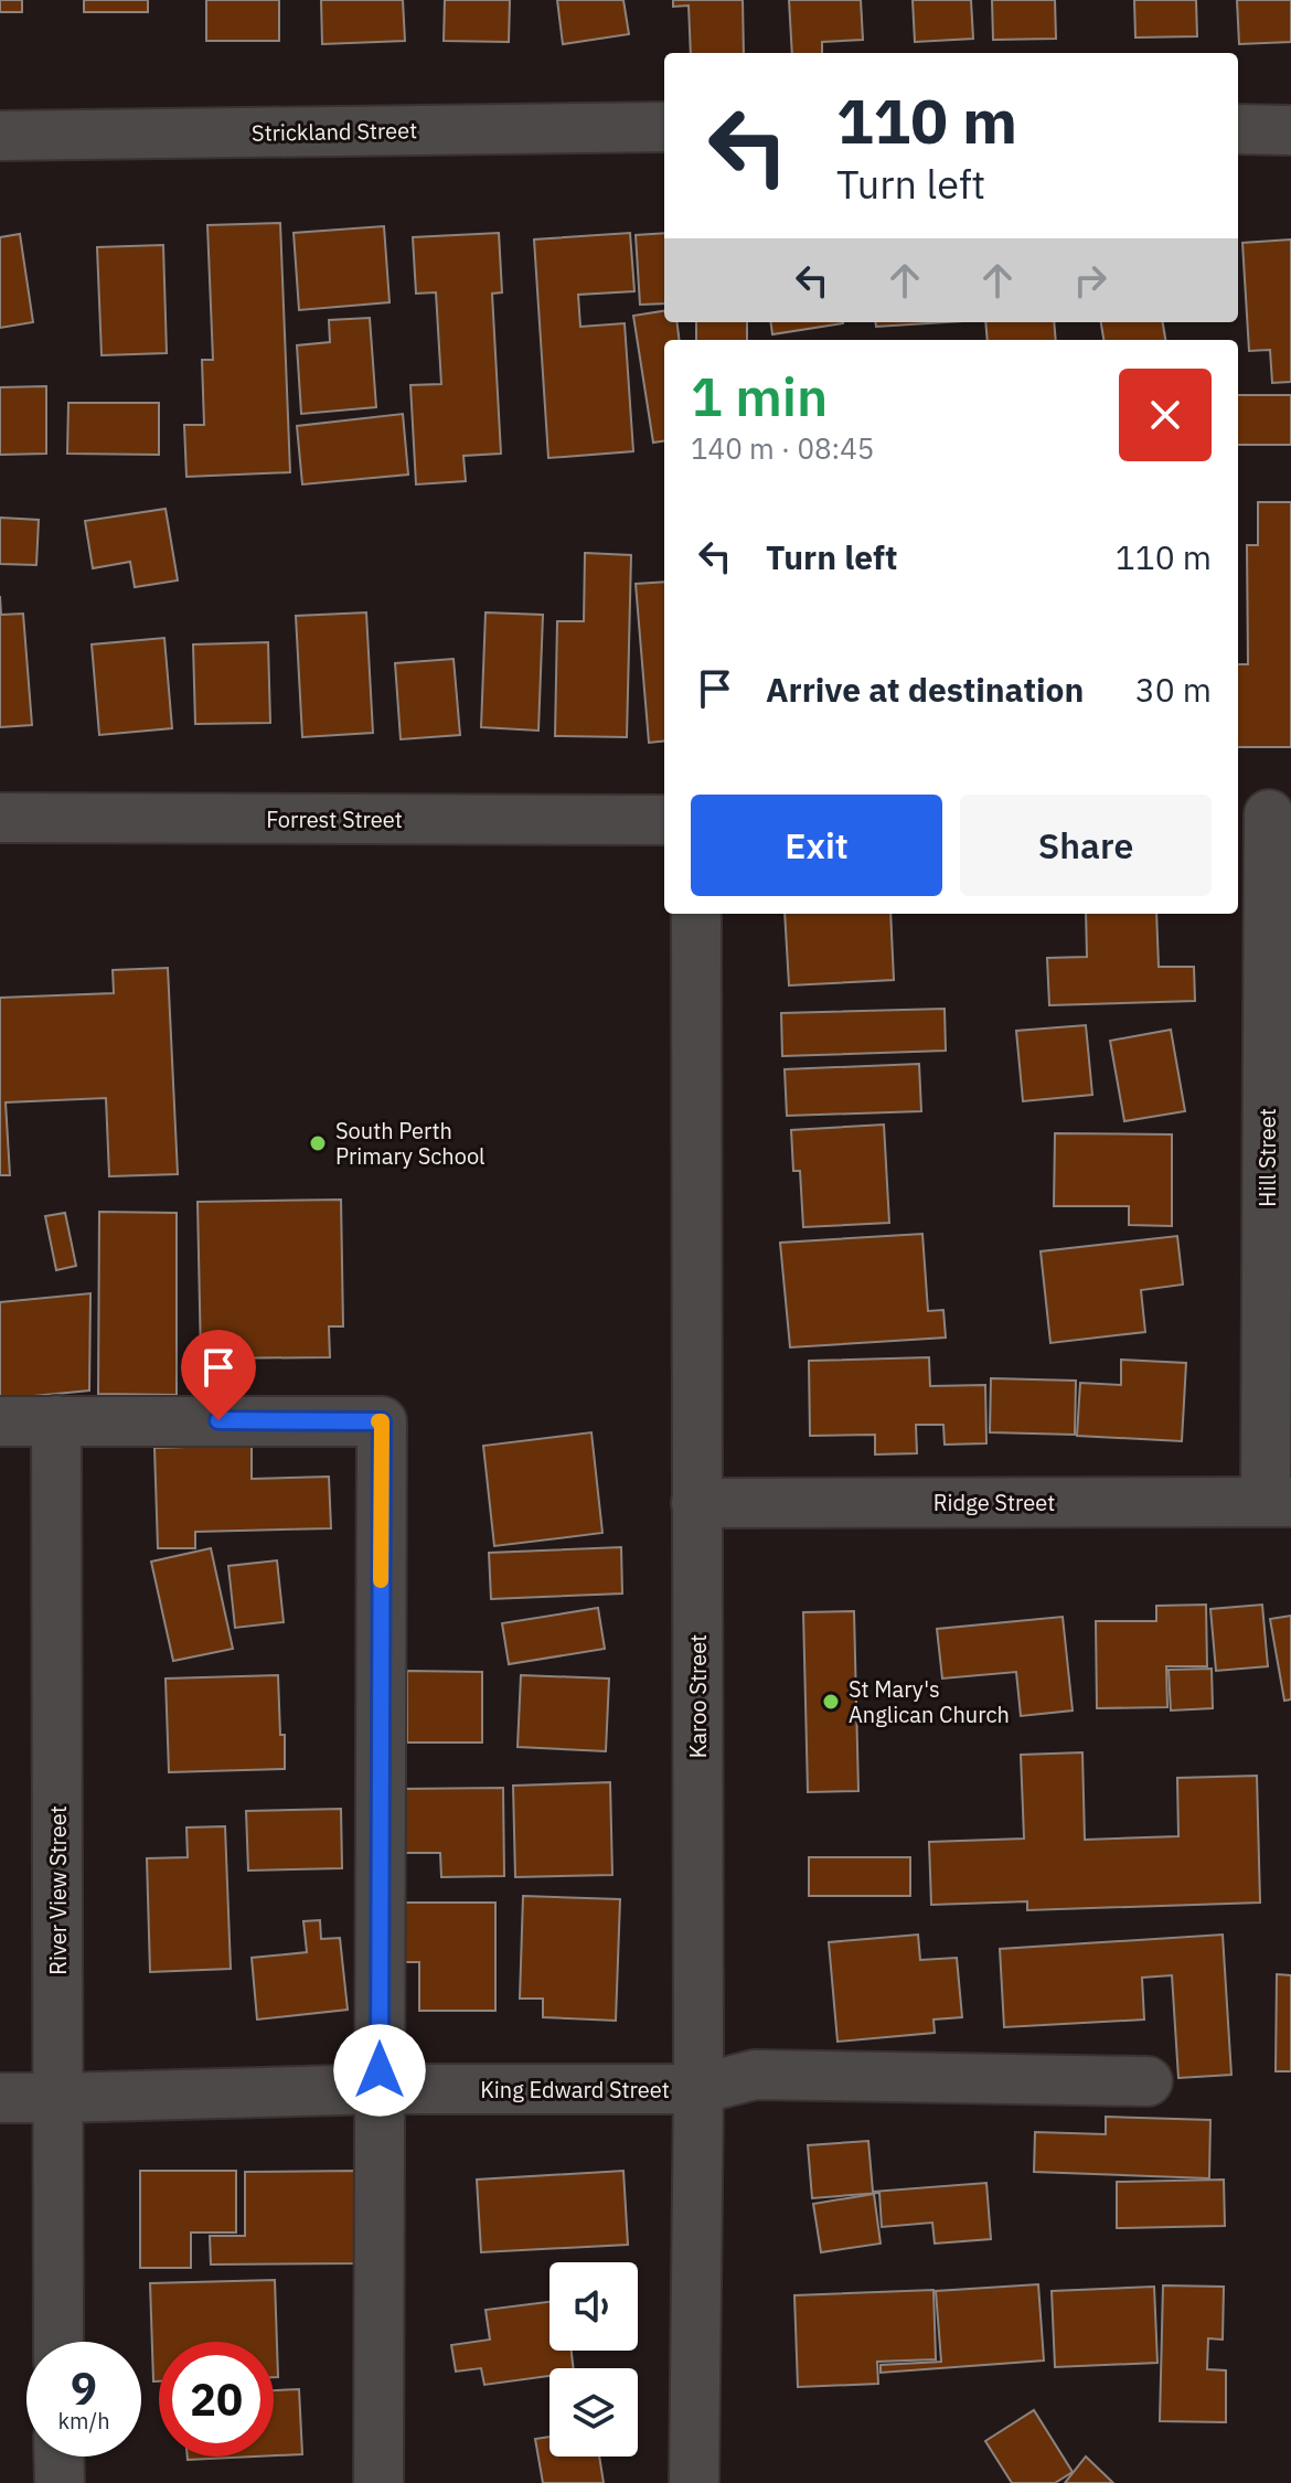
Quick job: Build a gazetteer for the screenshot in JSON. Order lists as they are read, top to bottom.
{
  "streets": {
    "street": [
      "Strickland Street",
      "Forrest Street",
      "Hill Street",
      "Ridge Street",
      "Karoo Street",
      "River View Street",
      "King Edward Street"
    ]
  },
  "crossings": [
    ["Hill Street", "Ridge Street"],
    ["Ridge Street", "Karoo Street"],
    ["Karoo Street", "King Edward Street"],
    ["River View Street", "King Edward Street"]
  ],
  "places": ["South Perth Primary School", "St Mary's Anglican Church"],
  "page": {
    "turn": ["110 m", "Turn left"],
    "heading": ["1 min", "140 m · 08:45"],
    "list": [
      {
        "name": "Turn left",
        "value": "110 m"
      },
      {
        "name": "Arrive at destination",
        "value": "30 m"
      }
    ],
    "buttons": ["Exit", "Share"],
    "speed": "9 km/h",
    "limit": "20"
  }
}
